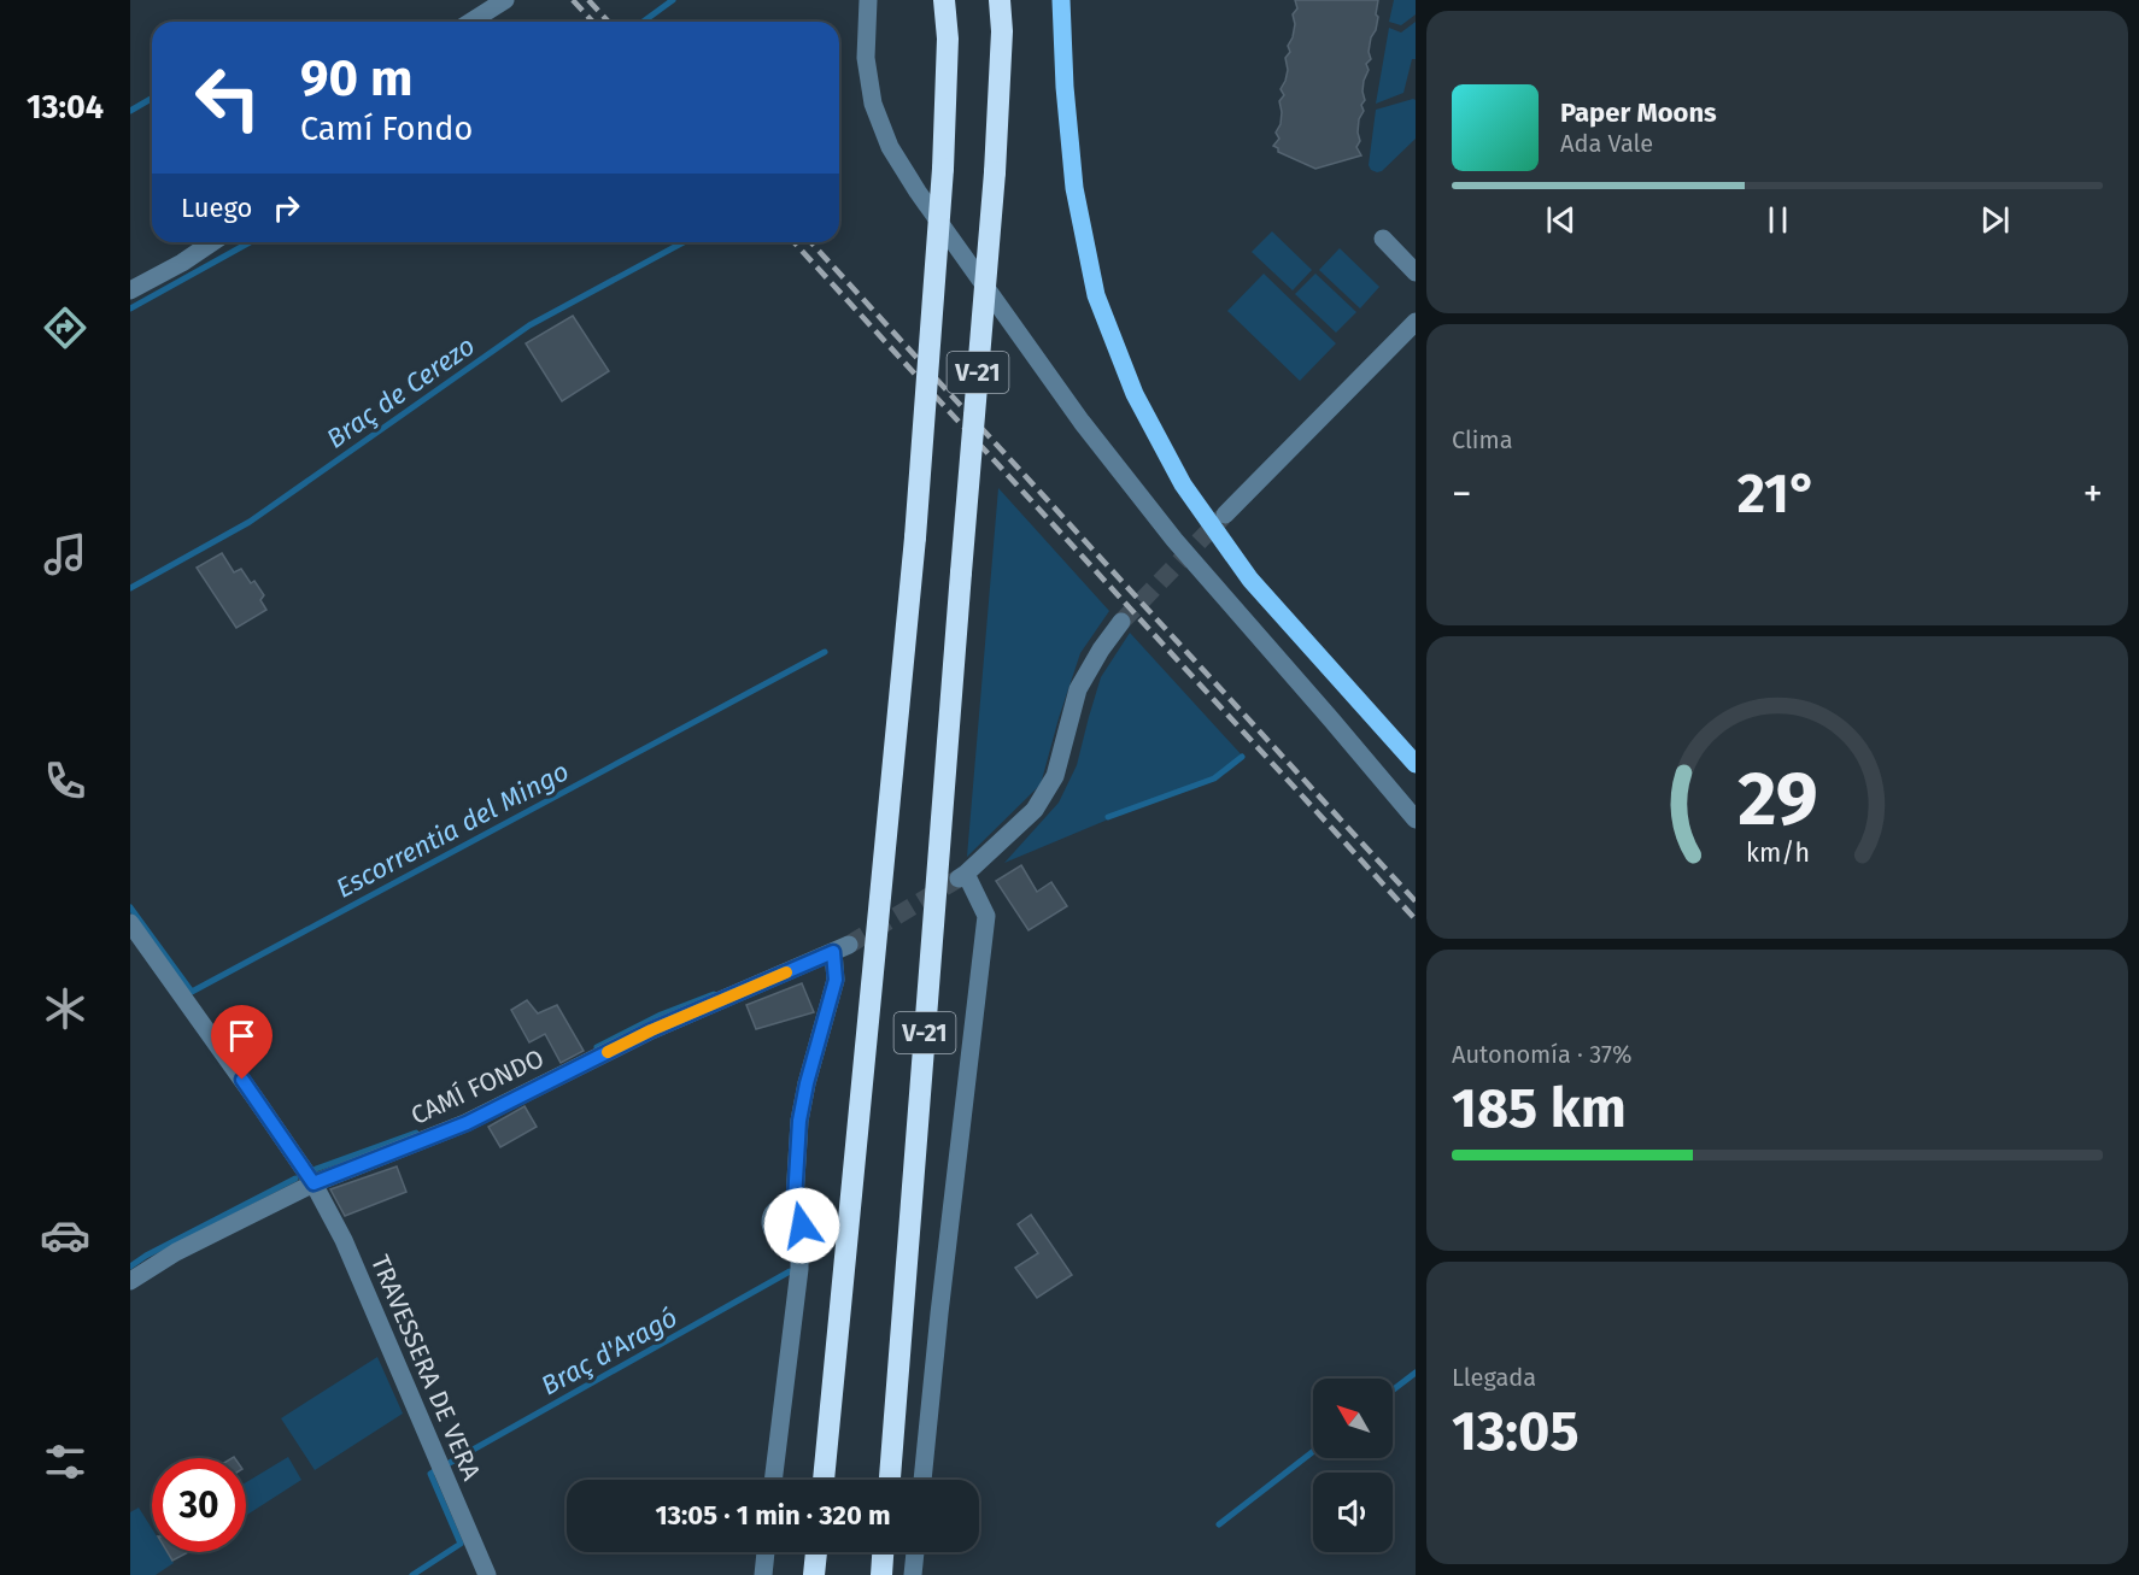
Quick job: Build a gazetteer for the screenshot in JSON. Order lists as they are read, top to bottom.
{
  "streets": {
    "highway": ["V-21"],
    "street": ["CAMÍ FONDO", "TRAVESSERA DE VERA"]
  },
  "crossings": [
    ["CAMÍ FONDO", "TRAVESSERA DE VERA"]
  ],
  "water": ["Braç de Cerezo", "Escorrentia del Mingo", "Braç d'Aragó"],
  "north": "top left",
  "page": {
    "tabs": "13:04",
    "turn": ["90 m", "Camí Fondo"],
    "song": ["Paper Moons", "Ada Vale"],
    "then": "Luego",
    "tile": [
      "Clima",
      ["Autonomía · 37%", "185 km"],
      ["Llegada", "13:05"]
    ],
    "heat": ["−", "21°", "+"],
    "limit": "30",
    "trip": "13:05 · 1 min · 320 m",
    "gauge": ["29", "km/h"]
  }
}
